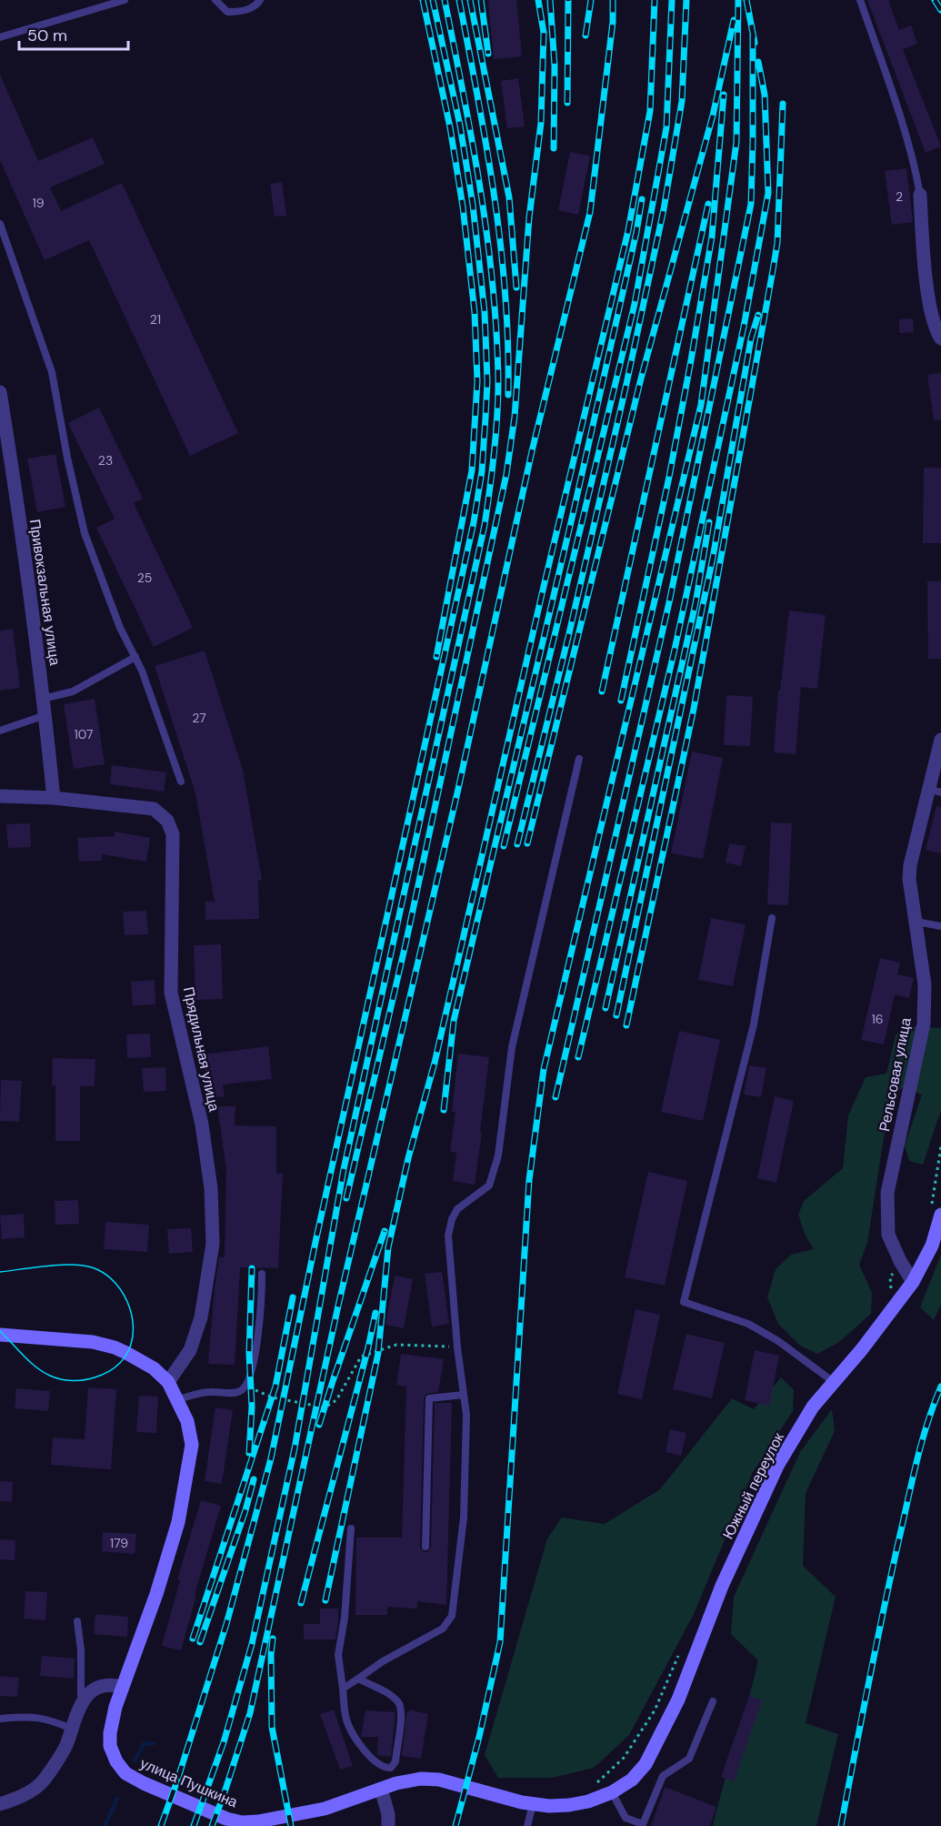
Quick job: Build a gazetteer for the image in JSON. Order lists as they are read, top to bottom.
{
  "streets": {
    "street": [
      "Привокзальная улица",
      "Прядильная улица",
      "Рельсовая улица",
      "Южный переулок",
      "улица Пушкина"
    ]
  },
  "crossings": [
    ["Привокзальная улица", "Прядильная улица"],
    ["Прядильная улица", "улица Пушкина"],
    ["Рельсовая улица", "Южный переулок"],
    ["Южный переулок", "улица Пушкина"]
  ],
  "house_numbers": [
    "2",
    "19",
    "21",
    "23",
    "25",
    "27",
    "107",
    "16",
    "179"
  ],
  "scale_bar": "50 m"
}
